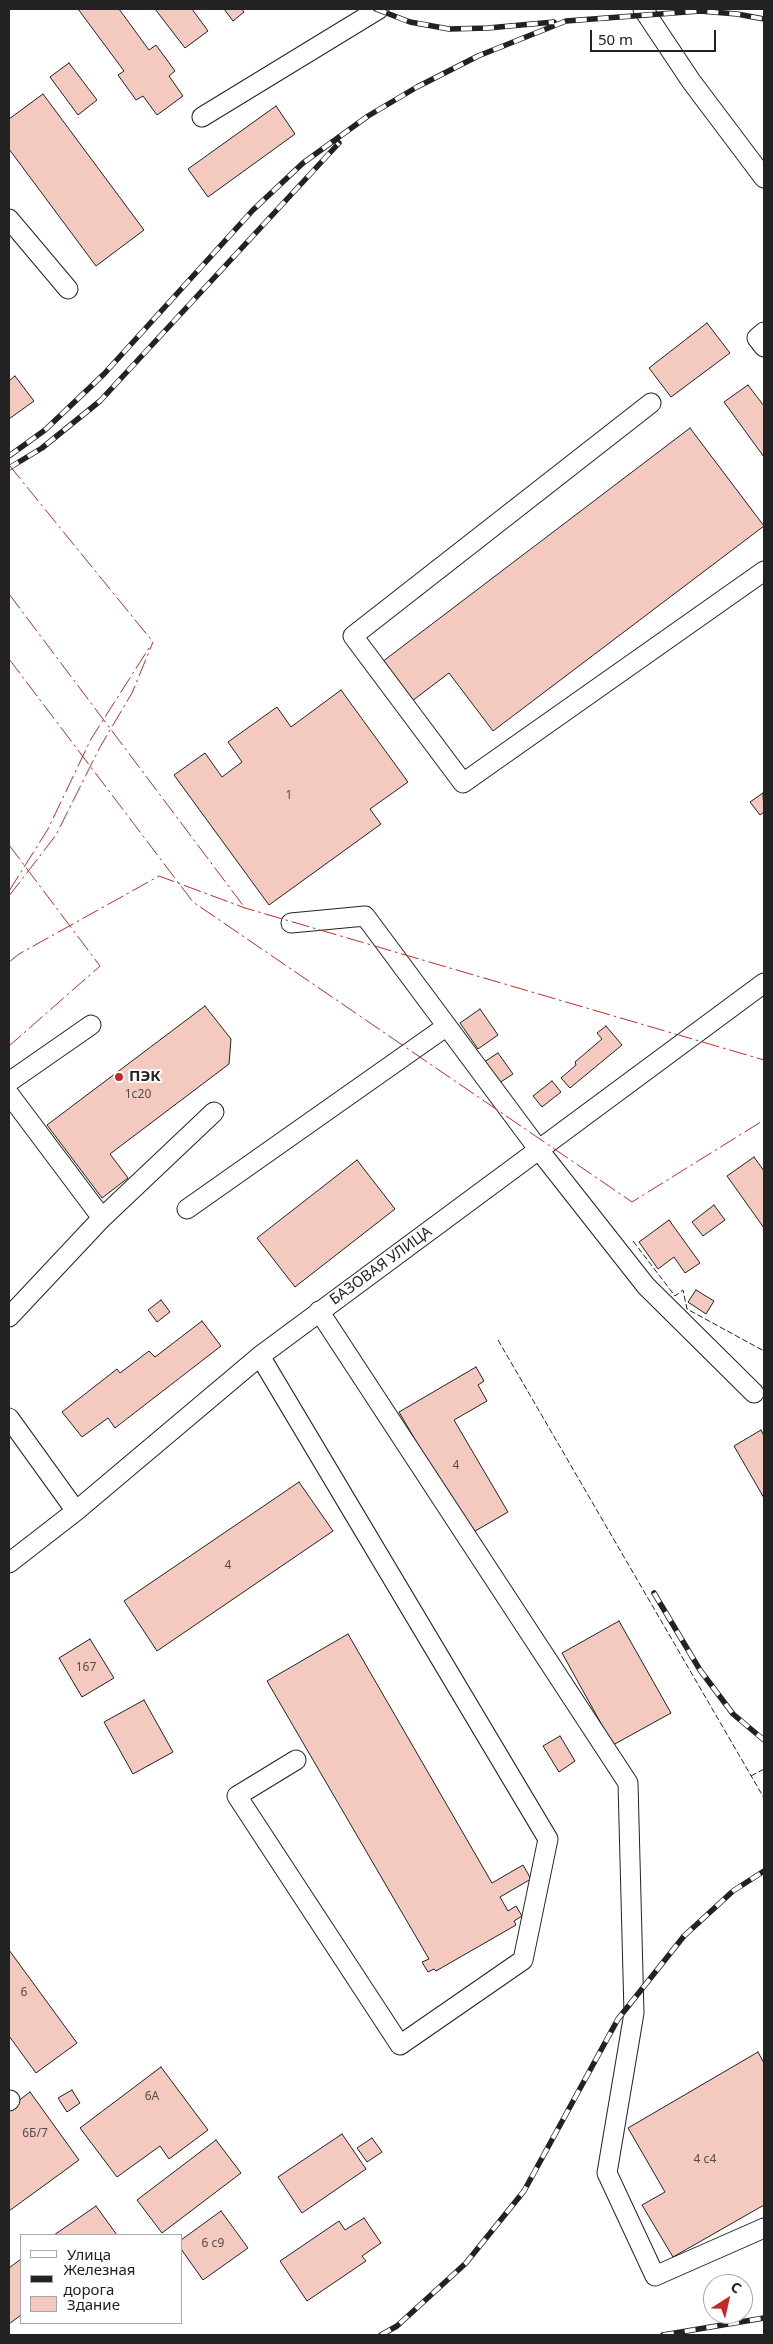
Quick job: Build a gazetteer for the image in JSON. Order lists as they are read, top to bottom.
{
  "streets": {
    "street": ["БАЗОВАЯ УЛИЦА"]
  },
  "places": ["ПЭК"],
  "house_numbers": [
    "1",
    "1с20",
    "4",
    "4",
    "167",
    "6",
    "6А",
    "6Б/7",
    "4 с4",
    "6 с9"
  ],
  "legend": ["Улица", "Железная дорога", "Здание"],
  "scale_bar": "50 m",
  "north": "top right"
}
